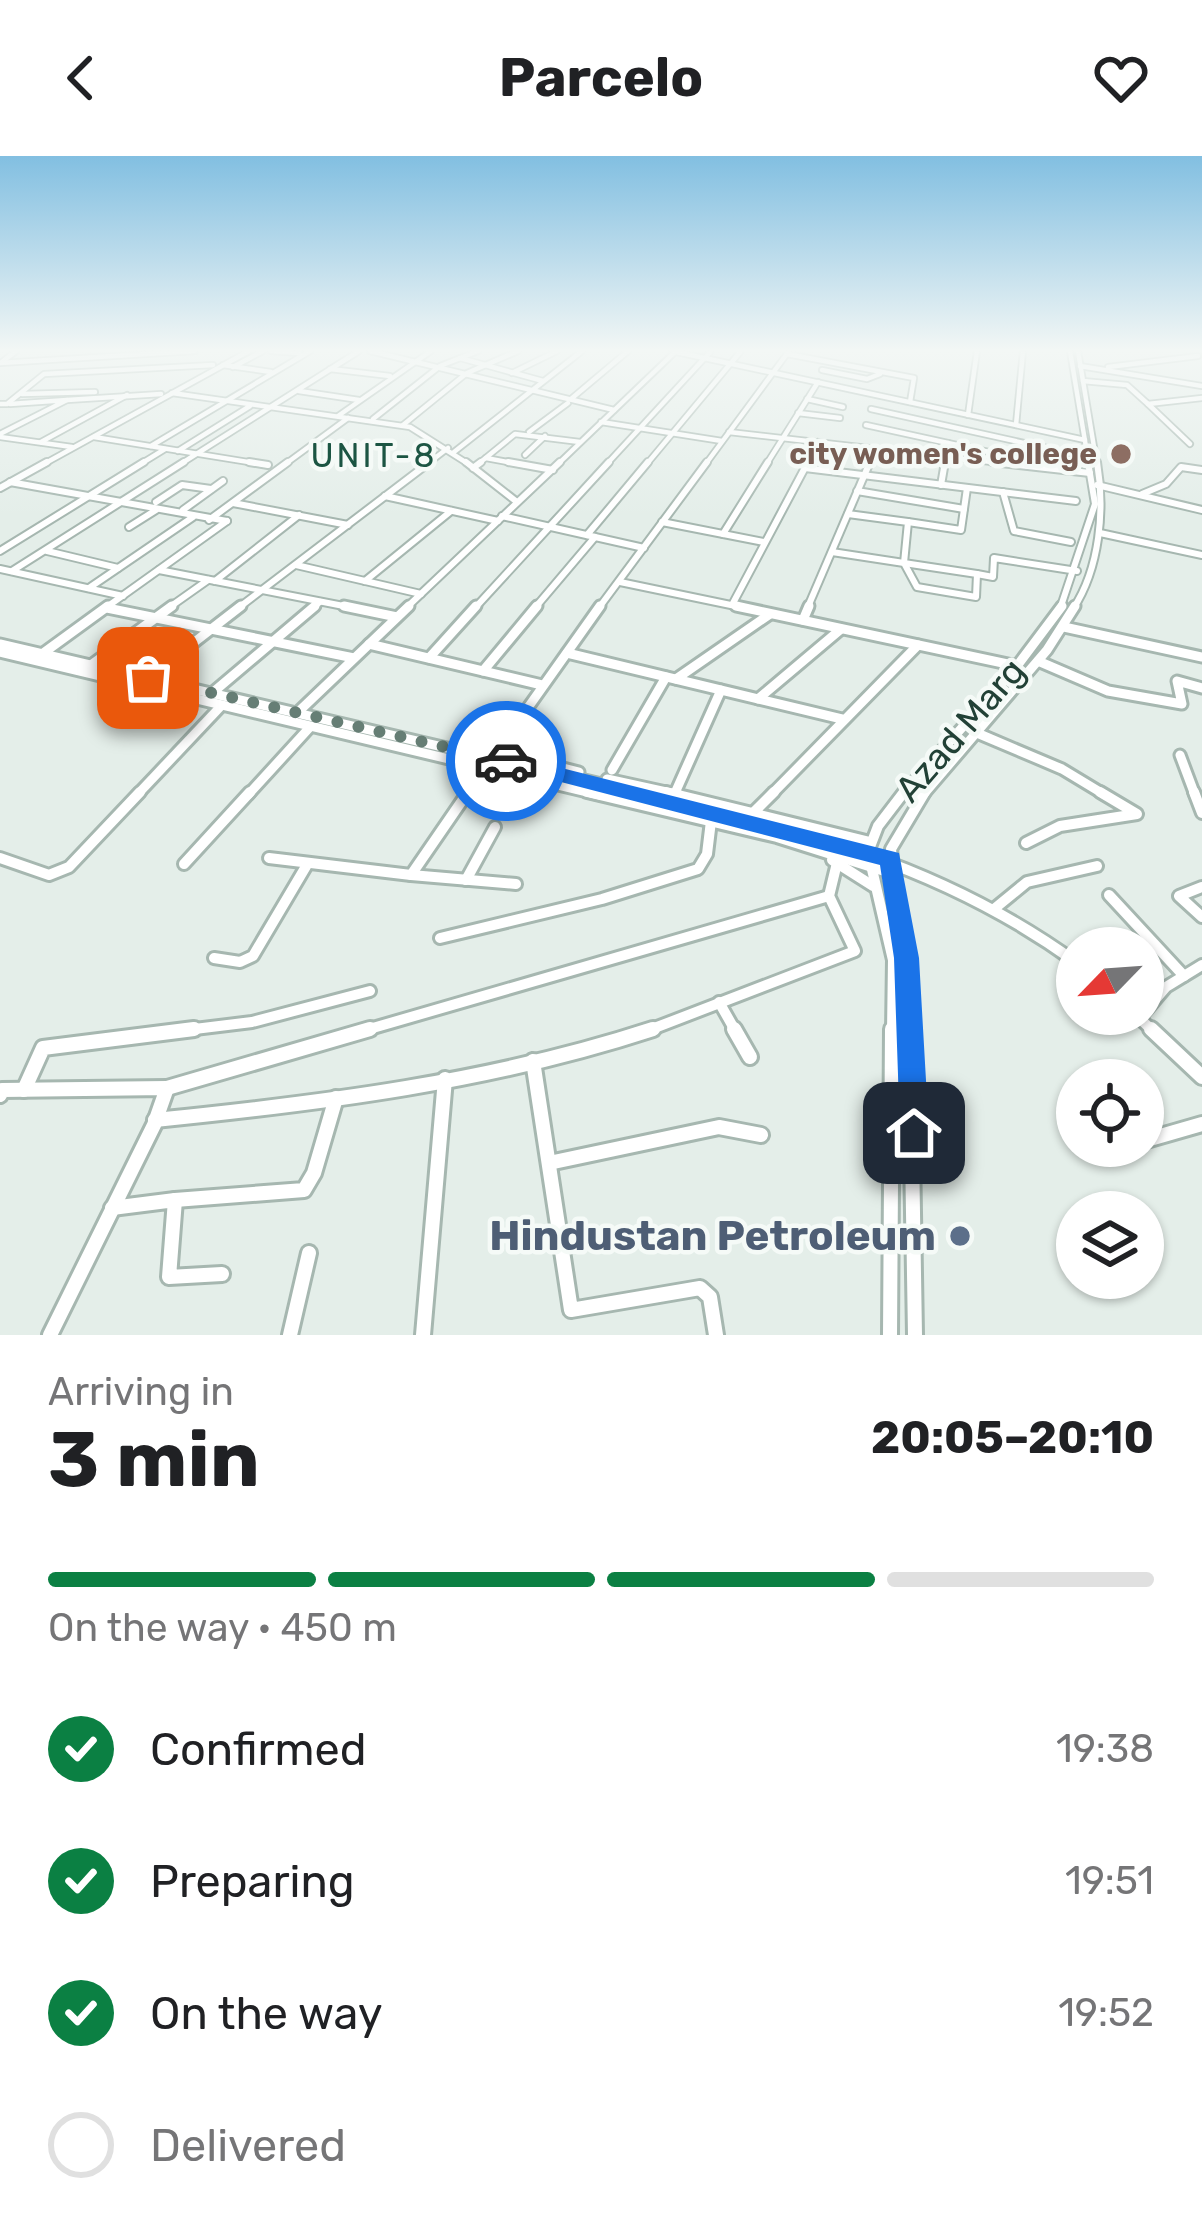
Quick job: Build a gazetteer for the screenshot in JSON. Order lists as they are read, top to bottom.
{
  "streets": {
    "street": ["Azad Marg"]
  },
  "districts": ["UNIT-8"],
  "places": ["city women's college", "Hindustan Petroleum"],
  "north": "bottom left",
  "page": {
    "header": "Parcelo",
    "heading": ["3 min", "Arriving in", "20:05–20:10"],
    "bar": "On the way · 450 m",
    "list": [
      ["Confirmed", "19:38"],
      ["Preparing", "19:51"],
      ["On the way", "19:52"],
      "Delivered"
    ]
  }
}
